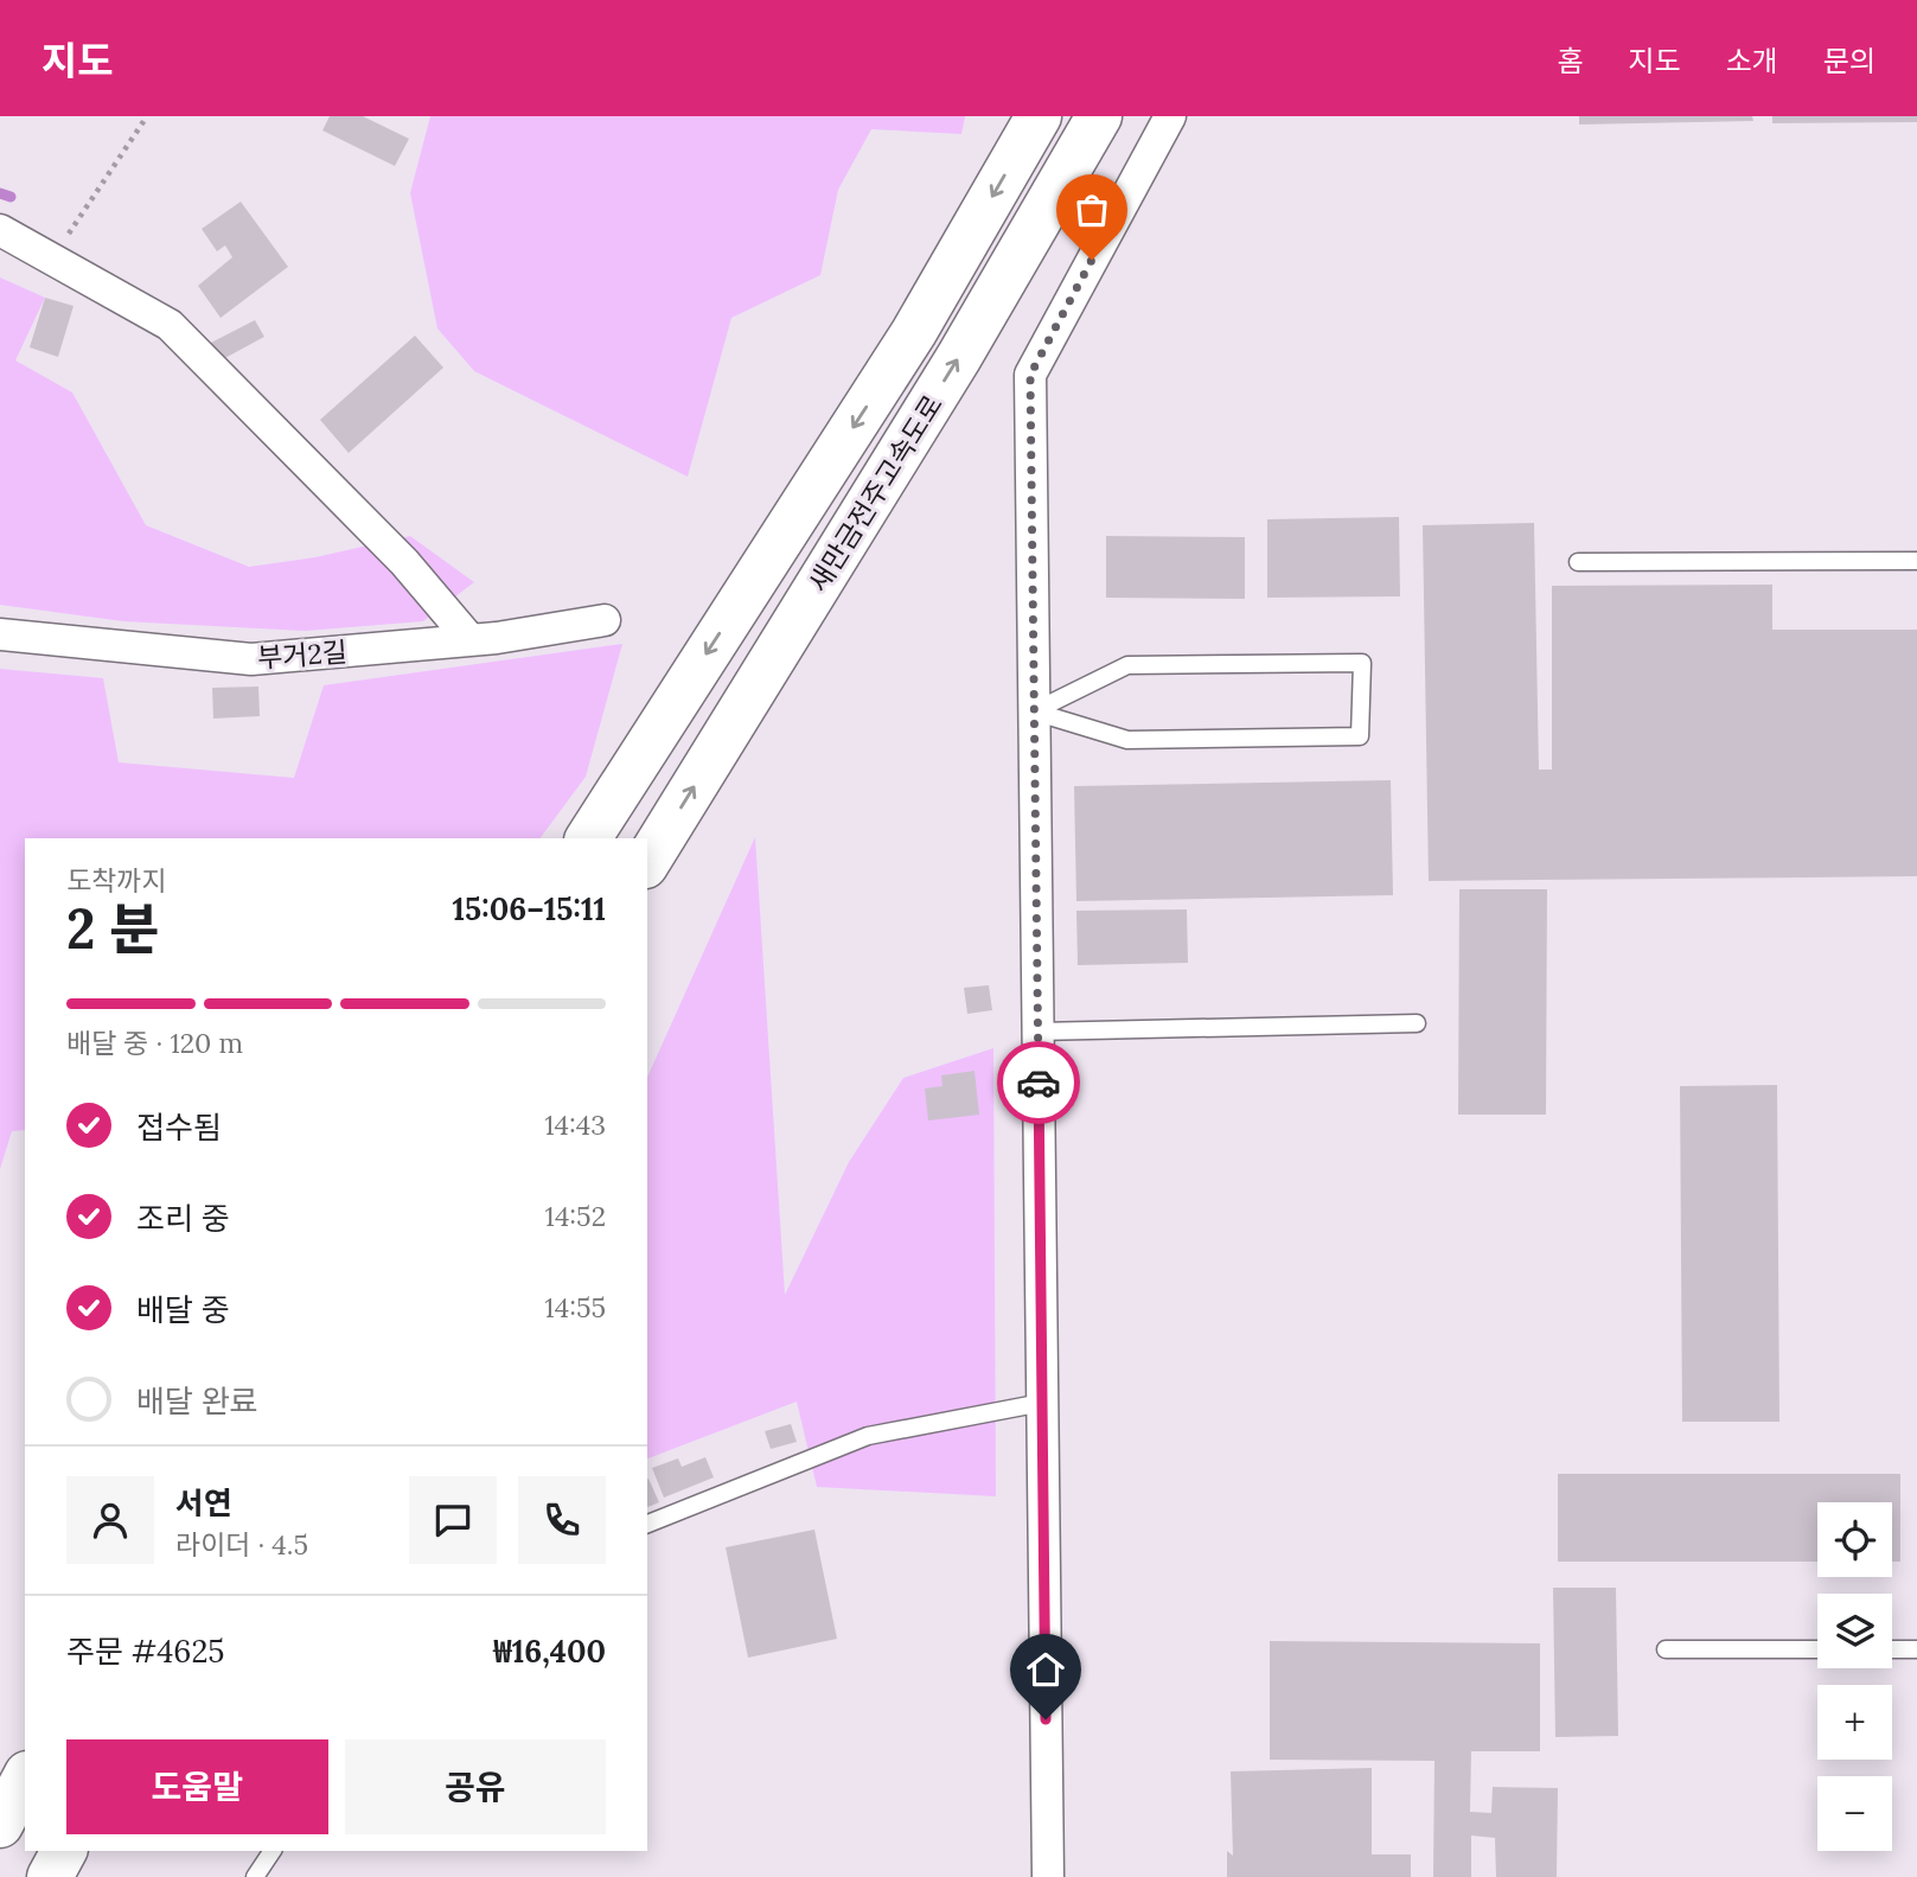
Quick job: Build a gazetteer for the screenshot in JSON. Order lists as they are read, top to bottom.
{
  "streets": {
    "highway": ["새만금전주고속도로"],
    "street": ["부거2길"]
  },
  "page": {
    "header": "지도",
    "nav": [
      "홈",
      "지도",
      "소개",
      "문의"
    ],
    "heading": ["2 분", "도착까지", "15:06–15:11"],
    "panel": [
      "서연",
      "라이더 · 4.5",
      "주문 #4625",
      "₩16,400"
    ],
    "bar": "배달 중 · 120 m",
    "list": [
      ["접수됨", "14:43"],
      ["조리 중", "14:52"],
      ["배달 중", "14:55"],
      "배달 완료"
    ],
    "map_buttons": ["+", "−"],
    "buttons": ["도움말", "공유"]
  }
}
